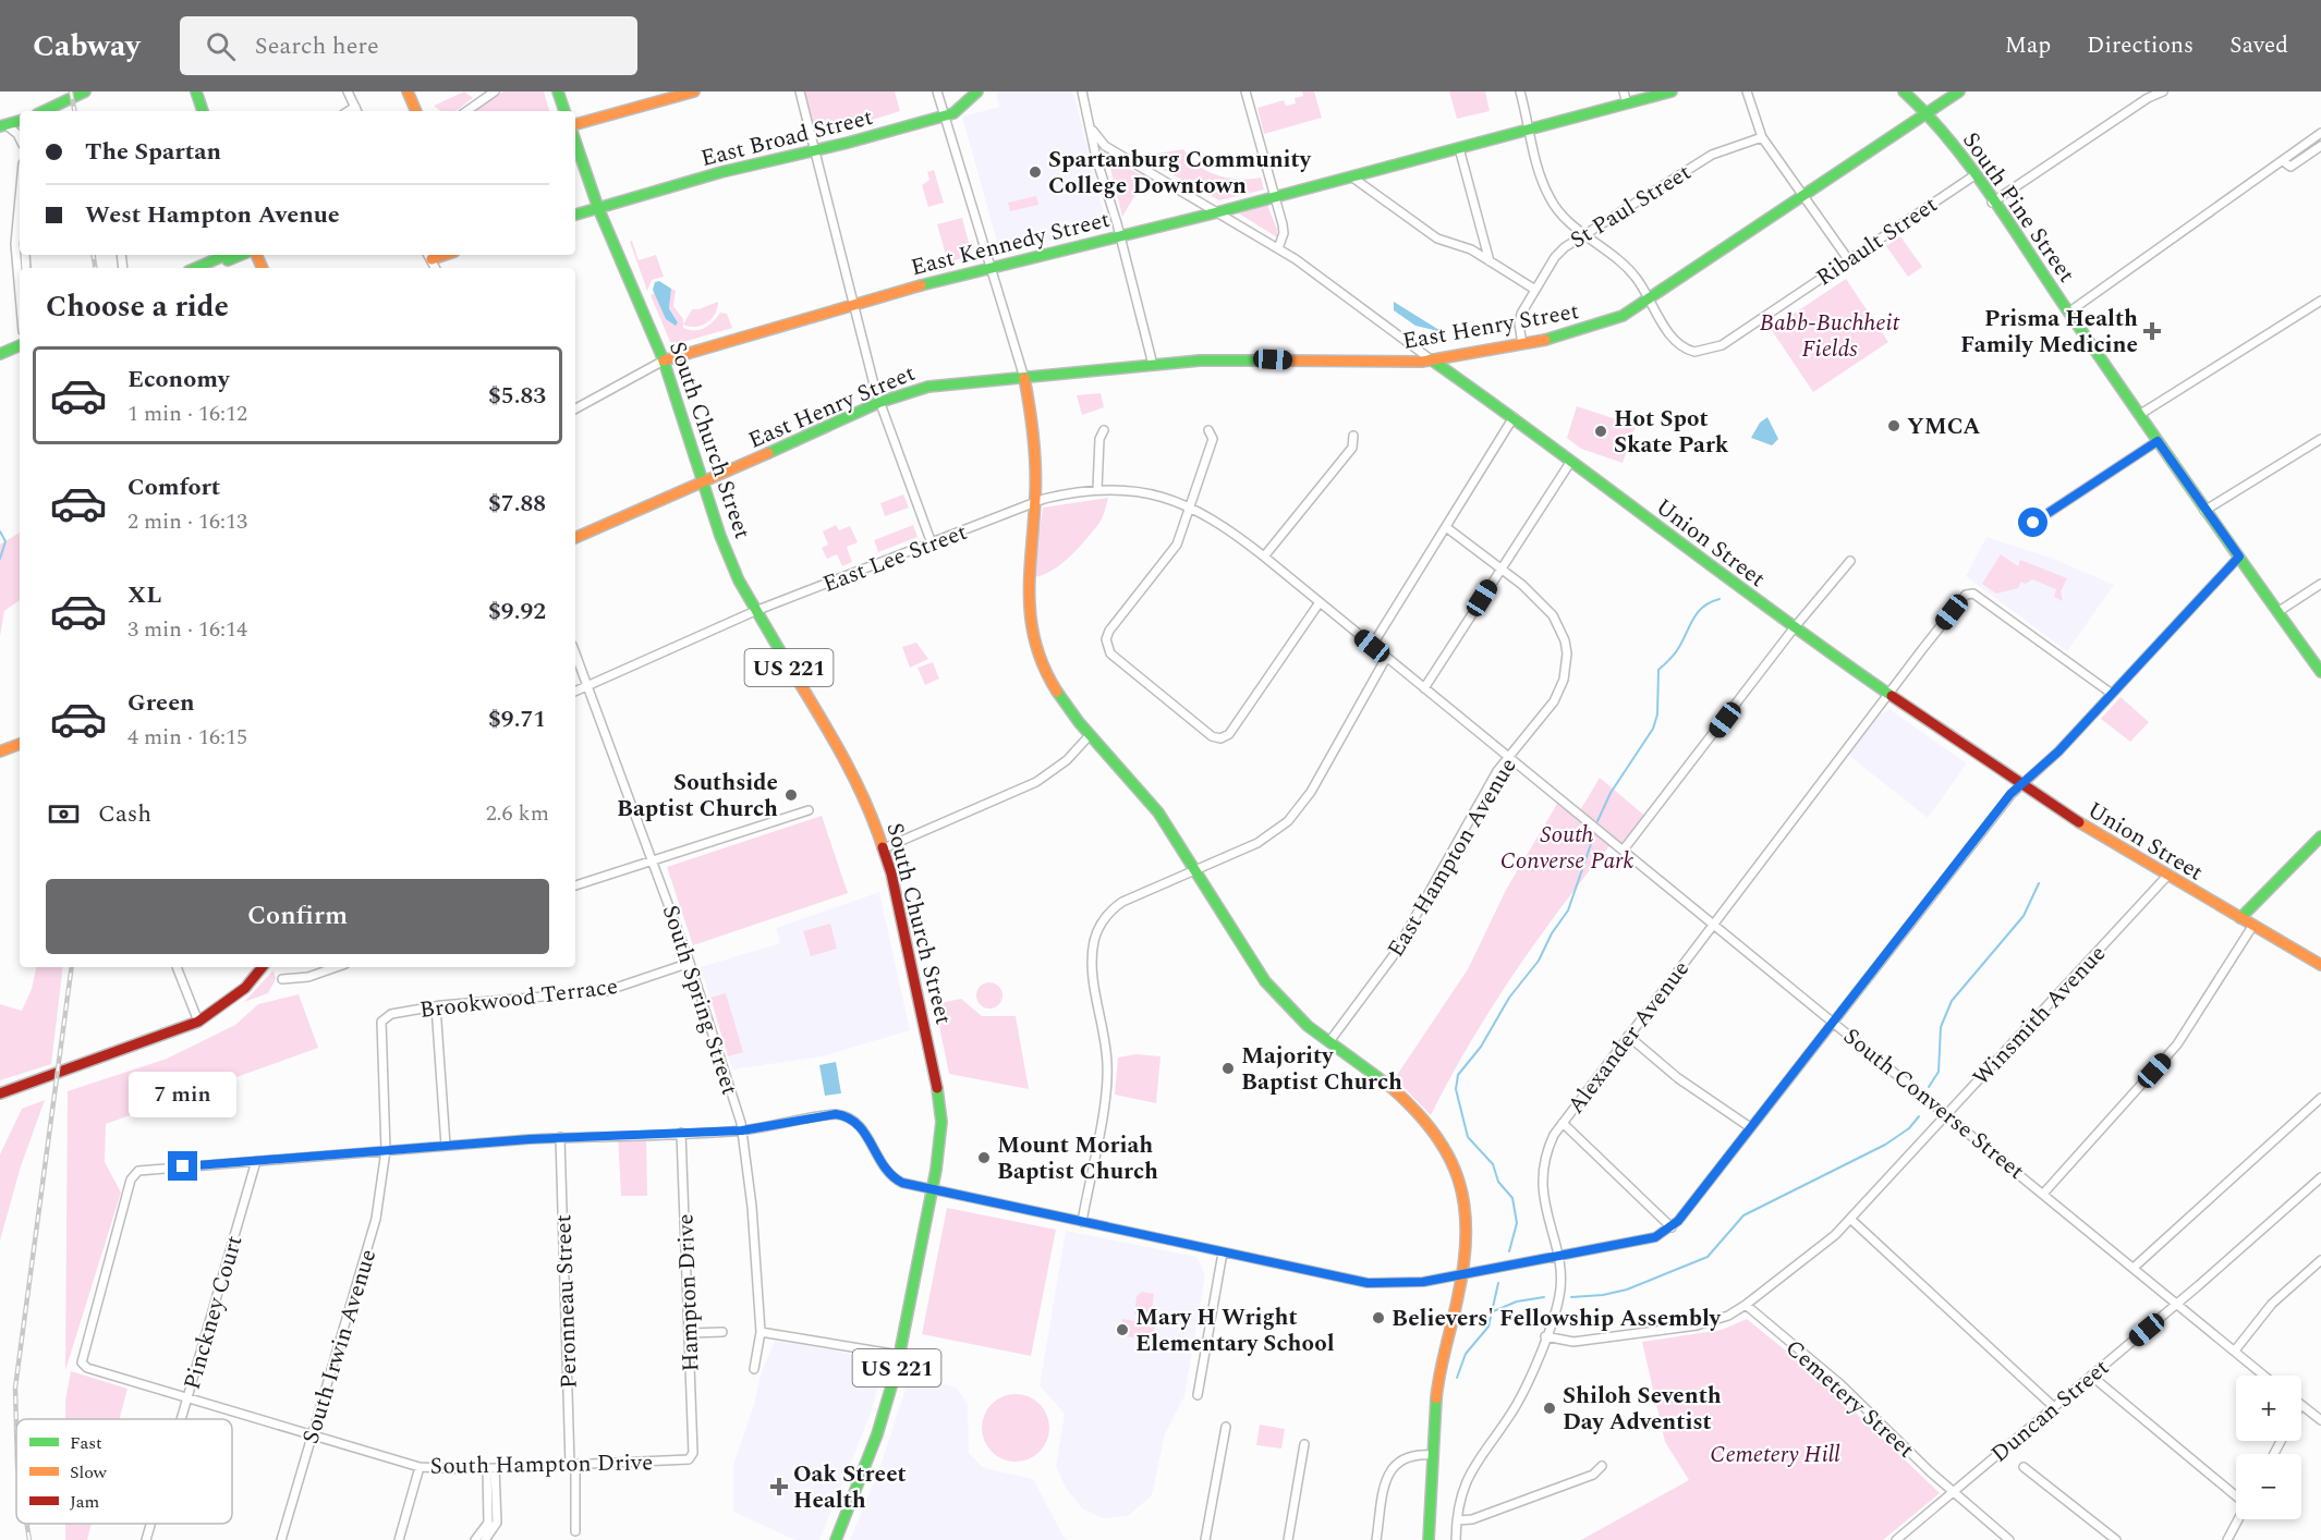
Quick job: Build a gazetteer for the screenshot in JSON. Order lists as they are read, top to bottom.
{
  "streets": {
    "main road": [
      "East Broad Street",
      "South Pine Street",
      "East Kennedy Street",
      "East Henry Street",
      "South Church Street",
      "Union Street",
      "US 221"
    ],
    "street": [
      "St Paul Street",
      "Ribault Street",
      "East Lee Street",
      "East Hampton Avenue",
      "Brookwood Terrace",
      "South Spring Street",
      "Winsmith Avenue",
      "Alexander Avenue",
      "South Converse Street",
      "Hampton Drive",
      "Peronneau Street",
      "Pinckney Court",
      "South Irwin Avenue",
      "Cemetery Street",
      "Duncan Street",
      "South Hampton Drive"
    ]
  },
  "crossings": [
    ["East Broad Street", "South Church Street"],
    ["St Paul Street", "East Henry Street"],
    ["South Pine Street", "Ribault Street"],
    ["South Pine Street", "East Henry Street"],
    ["Ribault Street", "East Henry Street"],
    ["East Kennedy Street", "South Church Street"],
    ["East Kennedy Street", "Union Street"],
    ["East Henry Street", "South Church Street"],
    ["East Henry Street", "Union Street"],
    ["South Church Street", "East Lee Street"],
    ["Union Street", "Winsmith Avenue"],
    ["Union Street", "Alexander Avenue"],
    ["East Lee Street", "South Spring Street"],
    ["East Lee Street", "South Converse Street"],
    ["East Hampton Avenue", "South Converse Street"],
    ["Brookwood Terrace", "South Spring Street"],
    ["Brookwood Terrace", "South Irwin Avenue"],
    ["Winsmith Avenue", "Alexander Avenue"],
    ["Winsmith Avenue", "South Converse Street"],
    ["Winsmith Avenue", "Cemetery Street"],
    ["Alexander Avenue", "South Converse Street"],
    ["South Converse Street", "Duncan Street"],
    ["Hampton Drive", "South Hampton Drive"],
    ["Peronneau Street", "South Hampton Drive"],
    ["Pinckney Court", "South Hampton Drive"],
    ["South Irwin Avenue", "South Hampton Drive"],
    ["Cemetery Street", "Duncan Street"]
  ],
  "parks": ["Babb-Buchheit Fields", "South Converse Park", "Cemetery Hill"],
  "places": {
    "other": [
      "Spartanburg Community College Downtown",
      "YMCA",
      "Hot Spot Skate Park",
      "Southside Baptist Church",
      "Majority Baptist Church",
      "Mount Moriah Baptist Church",
      "Believers' Fellowship Assembly",
      "Mary H Wright Elementary School",
      "Shiloh Seventh Day Adventist"
    ],
    "health": ["Prisma Health Family Medicine", "Oak Street Health"]
  },
  "legend": ["Fast", "Slow", "Jam"],
  "page": {
    "header": "Cabway",
    "search": "Search here",
    "nav": ["Map", "Directions", "Saved"],
    "banner": ["The Spartan", "West Hampton Avenue"],
    "heading": "Choose a ride",
    "list": [
      {
        "name": "Economy",
        "note": "1 min · 16:12",
        "value": "$5.83"
      },
      {
        "name": "Comfort",
        "note": "2 min · 16:13",
        "value": "$7.88"
      },
      {
        "name": "XL",
        "note": "3 min · 16:14",
        "value": "$9.92"
      },
      {
        "name": "Green",
        "note": "4 min · 16:15",
        "value": "$9.71"
      }
    ],
    "pay": ["Cash", "2.6 km"],
    "buttons": "Confirm",
    "bubble": "7 min",
    "map_buttons": ["+", "−"]
  }
}
